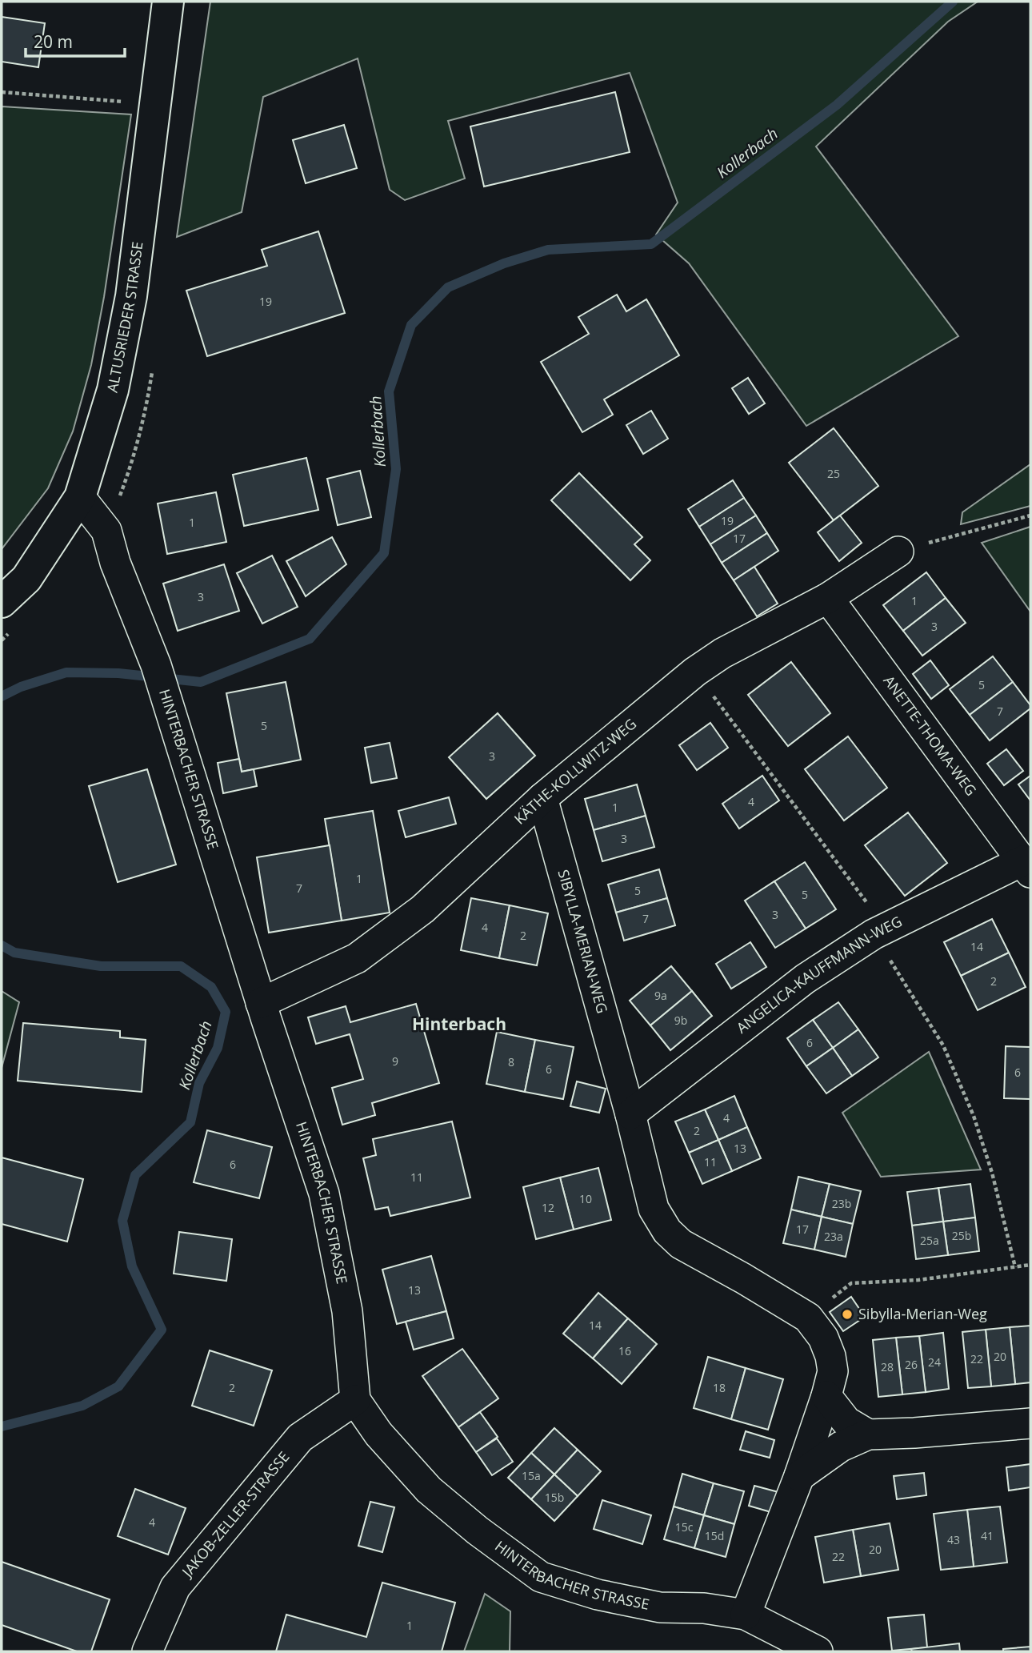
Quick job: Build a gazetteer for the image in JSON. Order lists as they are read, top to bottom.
{
  "streets": {
    "main road": ["ALTUSRIEDER STRASSE"],
    "street": [
      "ANETTE-THOMA-WEG",
      "HINTERBACHER STRASSE",
      "KÄTHE-KOLLWITZ-WEG",
      "SIBYLLA-MERIAN-WEG",
      "ANGELICA-KAUFFMANN-WEG",
      "JAKOB-ZELLER-STRASSE"
    ]
  },
  "crossings": [
    ["ALTUSRIEDER STRASSE", "HINTERBACHER STRASSE"],
    ["ANETTE-THOMA-WEG", "KÄTHE-KOLLWITZ-WEG"],
    ["ANETTE-THOMA-WEG", "ANGELICA-KAUFFMANN-WEG"],
    ["HINTERBACHER STRASSE", "KÄTHE-KOLLWITZ-WEG"],
    ["HINTERBACHER STRASSE", "SIBYLLA-MERIAN-WEG"],
    ["HINTERBACHER STRASSE", "JAKOB-ZELLER-STRASSE"],
    ["KÄTHE-KOLLWITZ-WEG", "SIBYLLA-MERIAN-WEG"],
    ["SIBYLLA-MERIAN-WEG", "ANGELICA-KAUFFMANN-WEG"]
  ],
  "districts": ["Hinterbach"],
  "water": ["Kollerbach"],
  "places": ["Sibylla-Merian-Weg"],
  "house_numbers": [
    "19",
    "25",
    "19",
    "1",
    "17",
    "3",
    "1",
    "3",
    "5",
    "7",
    "5",
    "3",
    "4",
    "1",
    "3",
    "1",
    "7",
    "5",
    "5",
    "3",
    "7",
    "4",
    "2",
    "14",
    "2",
    "9a",
    "9b",
    "6",
    "9",
    "8",
    "6",
    "6",
    "4",
    "2",
    "13",
    "11",
    "6",
    "11",
    "10",
    "23b",
    "12",
    "17",
    "25b",
    "23a",
    "25a",
    "13",
    "14",
    "16",
    "20",
    "22",
    "24",
    "26",
    "28",
    "2",
    "18",
    "15a",
    "15b",
    "4",
    "15c",
    "15d",
    "41",
    "43",
    "20",
    "22",
    "1"
  ],
  "scale_bar": "20 m"
}
